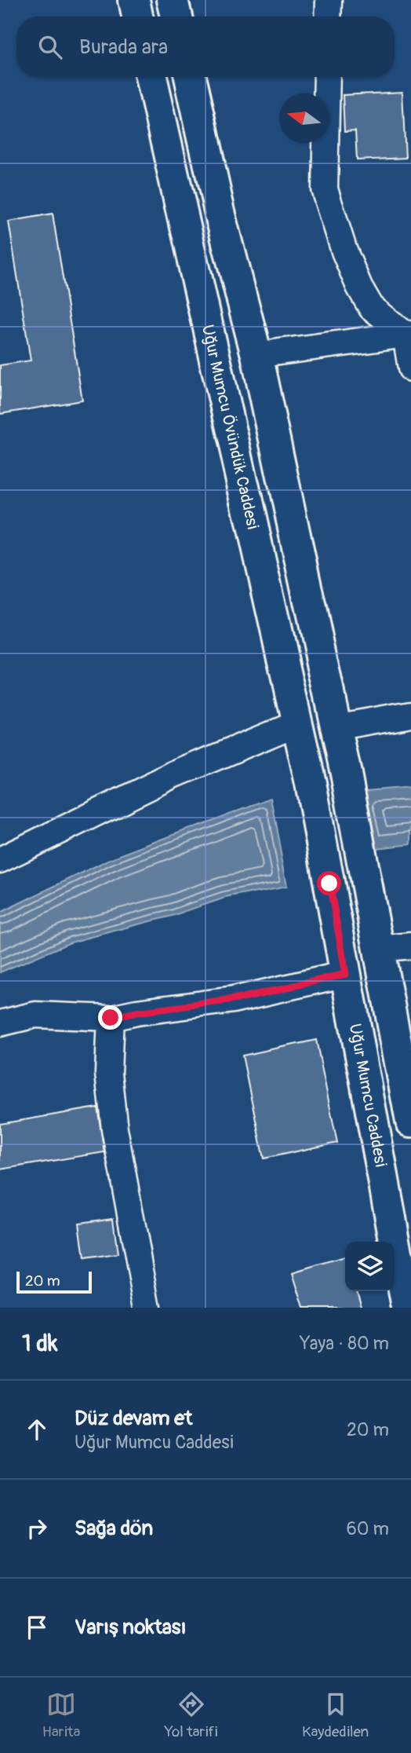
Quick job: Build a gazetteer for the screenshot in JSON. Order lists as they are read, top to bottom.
{
  "streets": {
    "street": ["Uğur Mumcu Övündük Caddesi", "Uğur Mumcu Caddesi"]
  },
  "crossings": [
    ["Uğur Mumcu Övündük Caddesi", "Uğur Mumcu Caddesi"]
  ],
  "scale_bar": "20 m",
  "north": "left",
  "page": {
    "search": "Burada ara",
    "scale": "20 m",
    "heading": ["1 dk", "Yaya · 80 m"],
    "list": [
      ["Düz devam et", "Uğur Mumcu Caddesi", "20 m"],
      ["Sağa dön", "60 m"],
      "Varış noktası"
    ],
    "nav": ["Harita", "Yol tarifi", "Kaydedilen"]
  }
}
